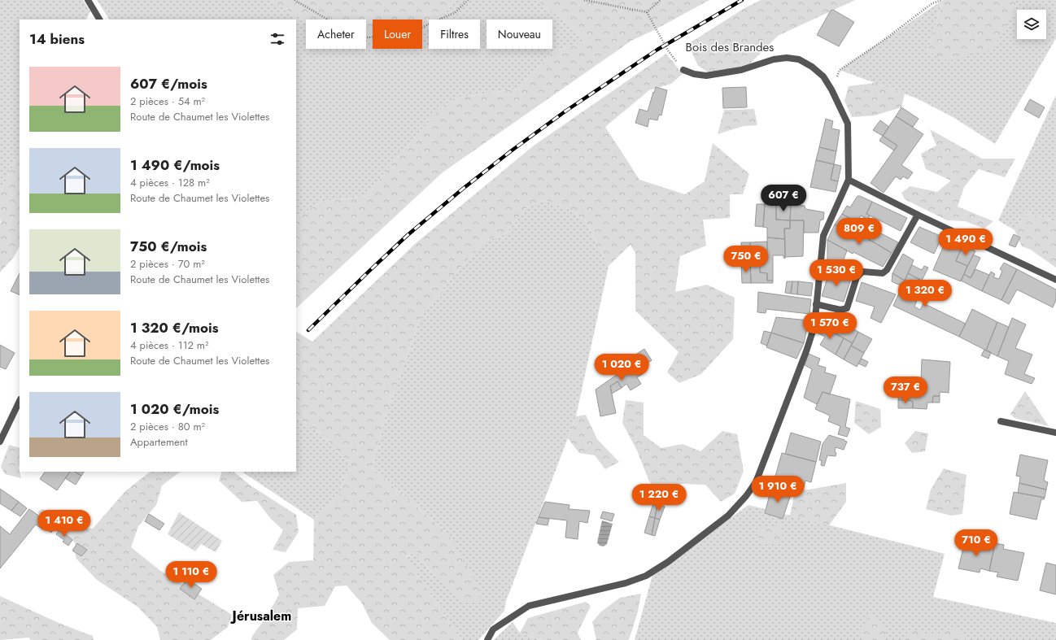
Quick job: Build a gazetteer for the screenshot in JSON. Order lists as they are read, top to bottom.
{
  "districts": ["Jérusalem"],
  "parks": ["Bois des Brandes"],
  "page": {
    "chip": [
      "Acheter",
      "Louer",
      "Filtres",
      "Nouveau"
    ],
    "heading": "14 biens",
    "list": [
      {
        "name": "607 €/mois",
        "note": "2 pièces · 54 m² · Route de Chaumet les Violettes"
      },
      {
        "name": "1 490 €/mois",
        "note": "4 pièces · 128 m² · Route de Chaumet les Violettes"
      },
      {
        "name": "750 €/mois",
        "note": "2 pièces · 70 m² · Route de Chaumet les Violettes"
      },
      {
        "name": "1 320 €/mois",
        "note": "4 pièces · 112 m² · Route de Chaumet les Violettes"
      },
      {
        "name": "1 020 €/mois",
        "note": "2 pièces · 80 m² · Appartement"
      }
    ],
    "price": [
      "607 €",
      "809 €",
      "1 490 €",
      "750 €",
      "1 530 €",
      "1 320 €",
      "1 570 €",
      "1 020 €",
      "737 €",
      "1 910 €",
      "1 220 €",
      "1 410 €",
      "710 €",
      "1 110 €"
    ]
  }
}
